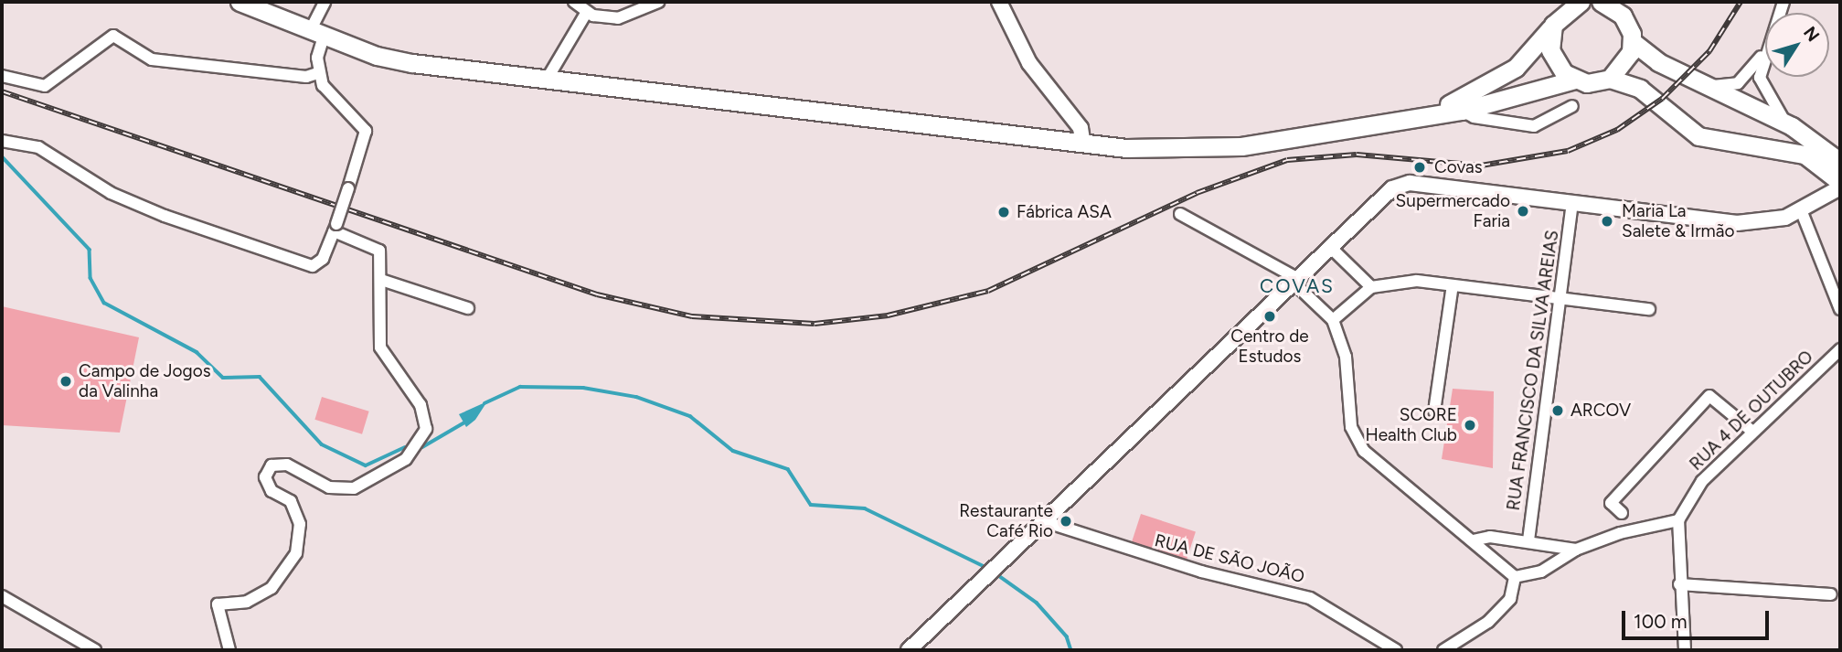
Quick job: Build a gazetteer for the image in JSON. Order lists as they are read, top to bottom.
{
  "streets": {
    "street": ["RUA FRANCISCO DA SILVA AREIAS", "RUA 4 DE OUTUBRO", "RUA DE SÃO JOÃO"]
  },
  "districts": ["COVAS"],
  "places": [
    "Covas",
    "Supermercado Faria",
    "Fábrica ASA",
    "Maria La Salete & Irmão",
    "Centro de Estudos",
    "Campo de Jogos da Valinha",
    "ARCOV",
    "SCORE Health Club",
    "Restaurante Café Rio"
  ],
  "scale_bar": "100 m",
  "north": "top right"
}
